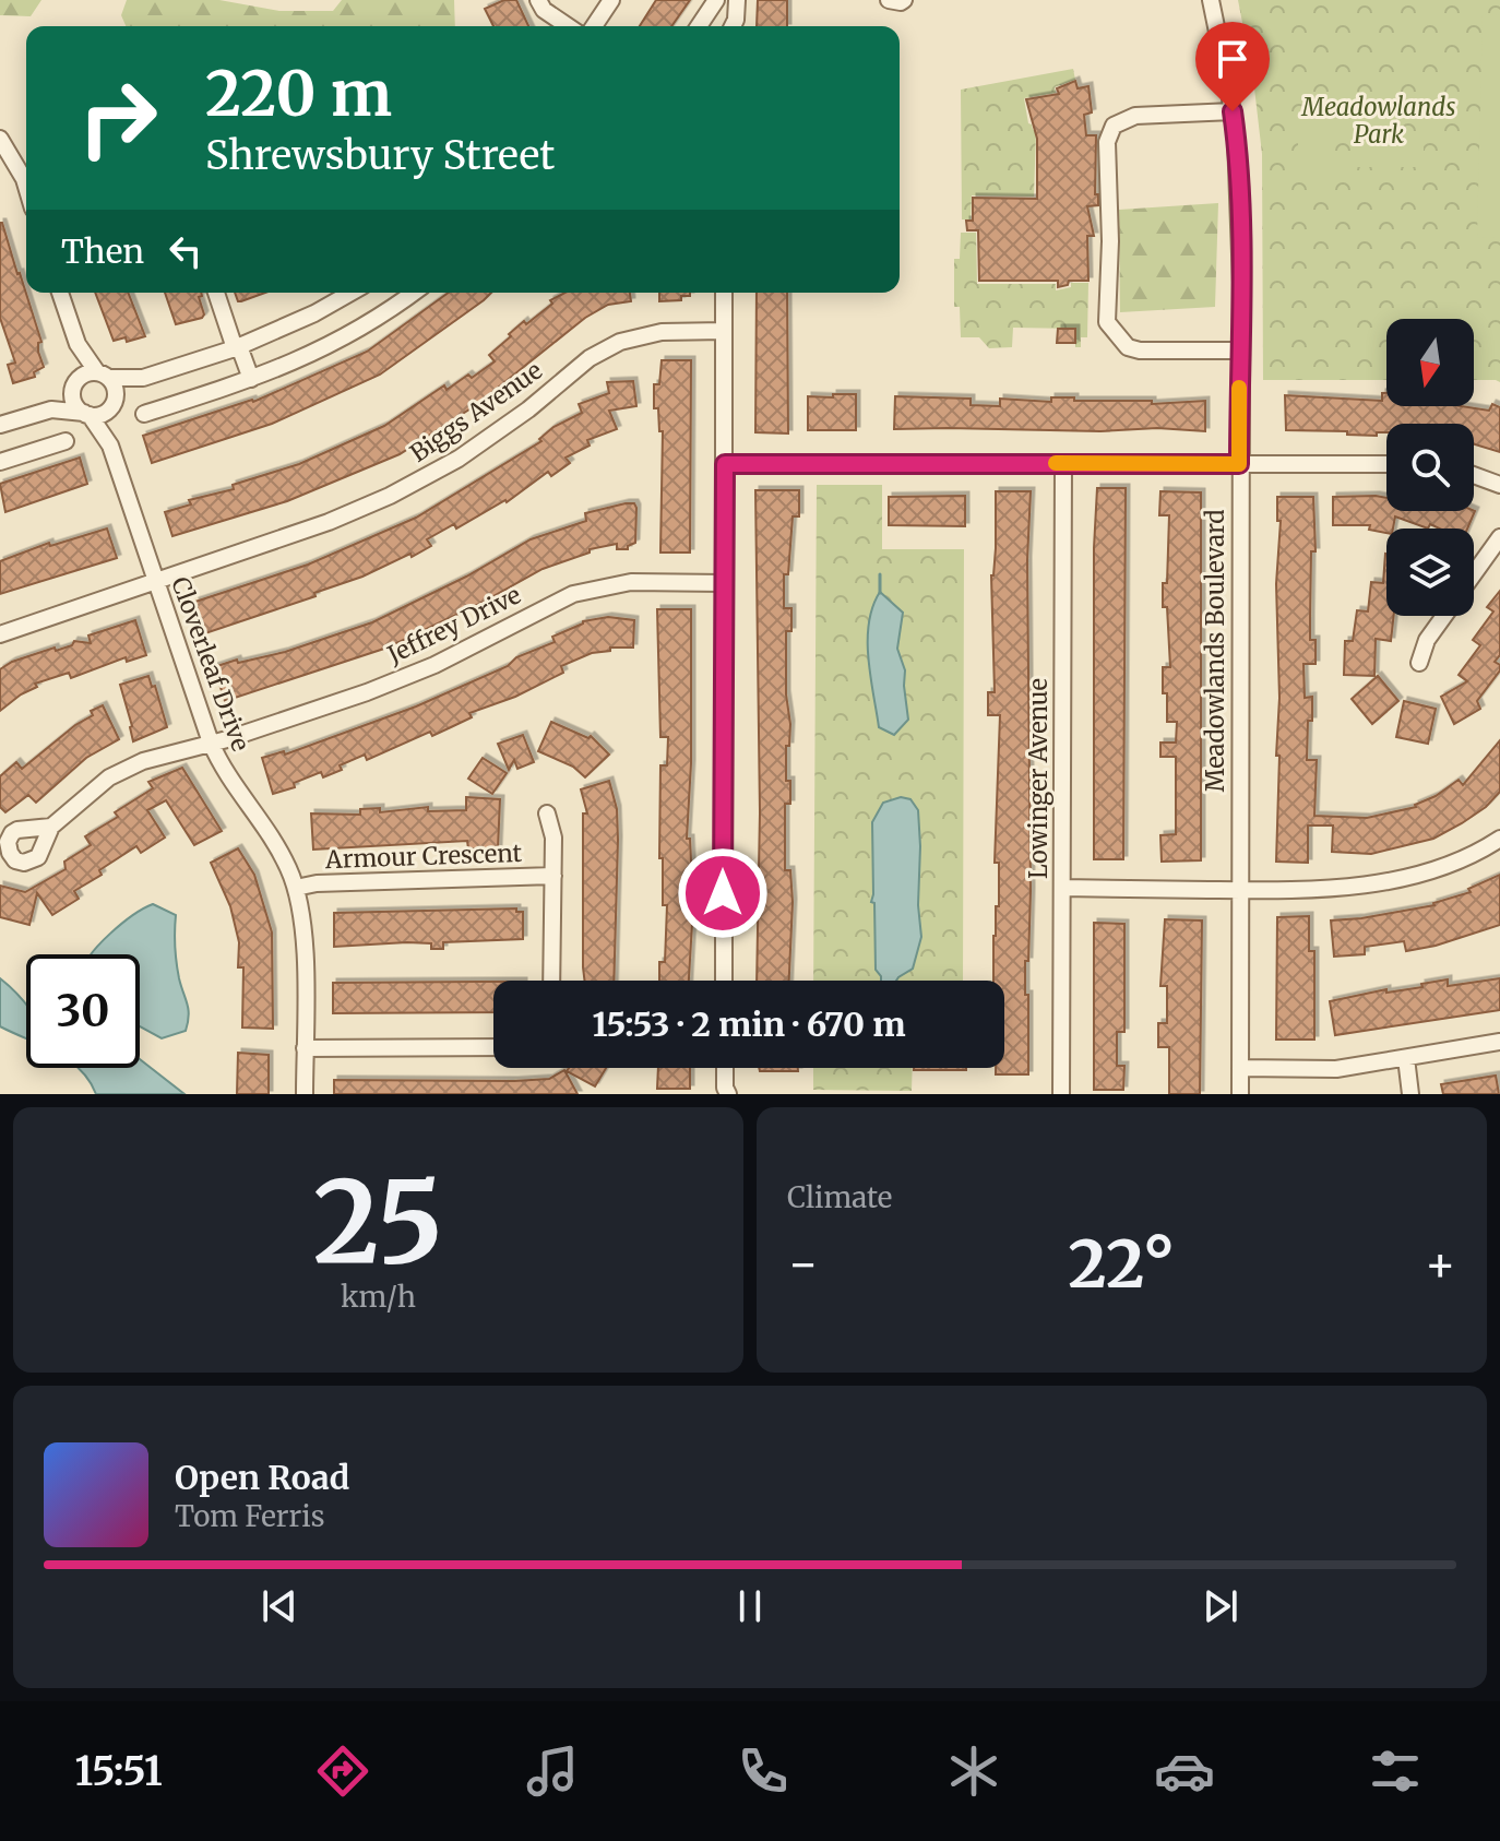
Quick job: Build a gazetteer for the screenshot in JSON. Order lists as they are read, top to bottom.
{
  "streets": {
    "street": [
      "Biggs Avenue",
      "Jeffrey Drive",
      "Meadowlands Boulevard",
      "Cloverleaf Drive",
      "Lowinger Avenue",
      "Armour Crescent"
    ]
  },
  "crossings": [
    ["Biggs Avenue", "Cloverleaf Drive"],
    ["Jeffrey Drive", "Cloverleaf Drive"],
    ["Cloverleaf Drive", "Armour Crescent"]
  ],
  "parks": ["Meadowlands Park"],
  "north": "bottom",
  "page": {
    "turn": ["220 m", "Shrewsbury Street"],
    "then": "Then",
    "limit": "30",
    "trip": "15:53 · 2 min · 670 m",
    "tile": [
      ["25", "km/h"],
      "Climate"
    ],
    "heat": ["−", "22°", "+"],
    "song": ["Open Road", "Tom Ferris"],
    "tabs": "15:51"
  }
}
